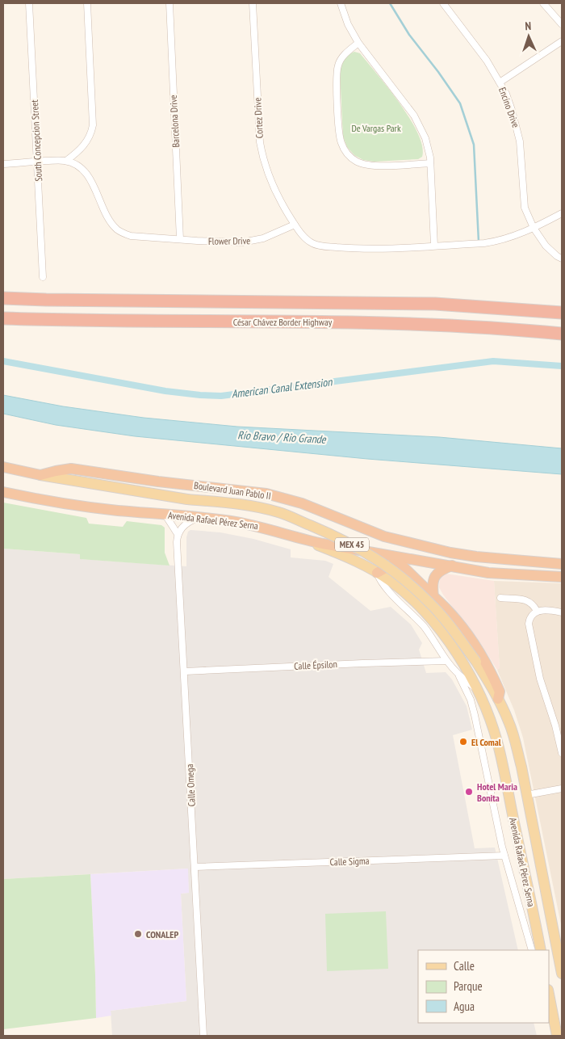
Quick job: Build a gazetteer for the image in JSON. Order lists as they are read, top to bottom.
{
  "streets": {
    "highway": [
      "César Chávez Border Highway",
      "Boulevard Juan Pablo II",
      "Avenida Rafael Pérez Serna",
      "MEX 45"
    ],
    "street": [
      "Encino Drive",
      "Cortez Drive",
      "Barcelona Drive",
      "South Concepcion Street",
      "Flower Drive",
      "Calle Épsilon",
      "Calle Omega",
      "Calle Sigma"
    ]
  },
  "crossings": [
    ["Cortez Drive", "Flower Drive"],
    ["Barcelona Drive", "Flower Drive"],
    ["Boulevard Juan Pablo II", "Avenida Rafael Pérez Serna"],
    ["Boulevard Juan Pablo II", "MEX 45"],
    ["Avenida Rafael Pérez Serna", "MEX 45"],
    ["Calle Épsilon", "Calle Omega"],
    ["Calle Omega", "Calle Sigma"]
  ],
  "water": ["American Canal Extension", "Río Bravo / Rio Grande"],
  "parks": ["De Vargas Park"],
  "places": ["El Comal", "Hotel Maria Bonita", "CONALEP"],
  "legend": ["Calle", "Parque", "Agua"],
  "north": "top"
}
